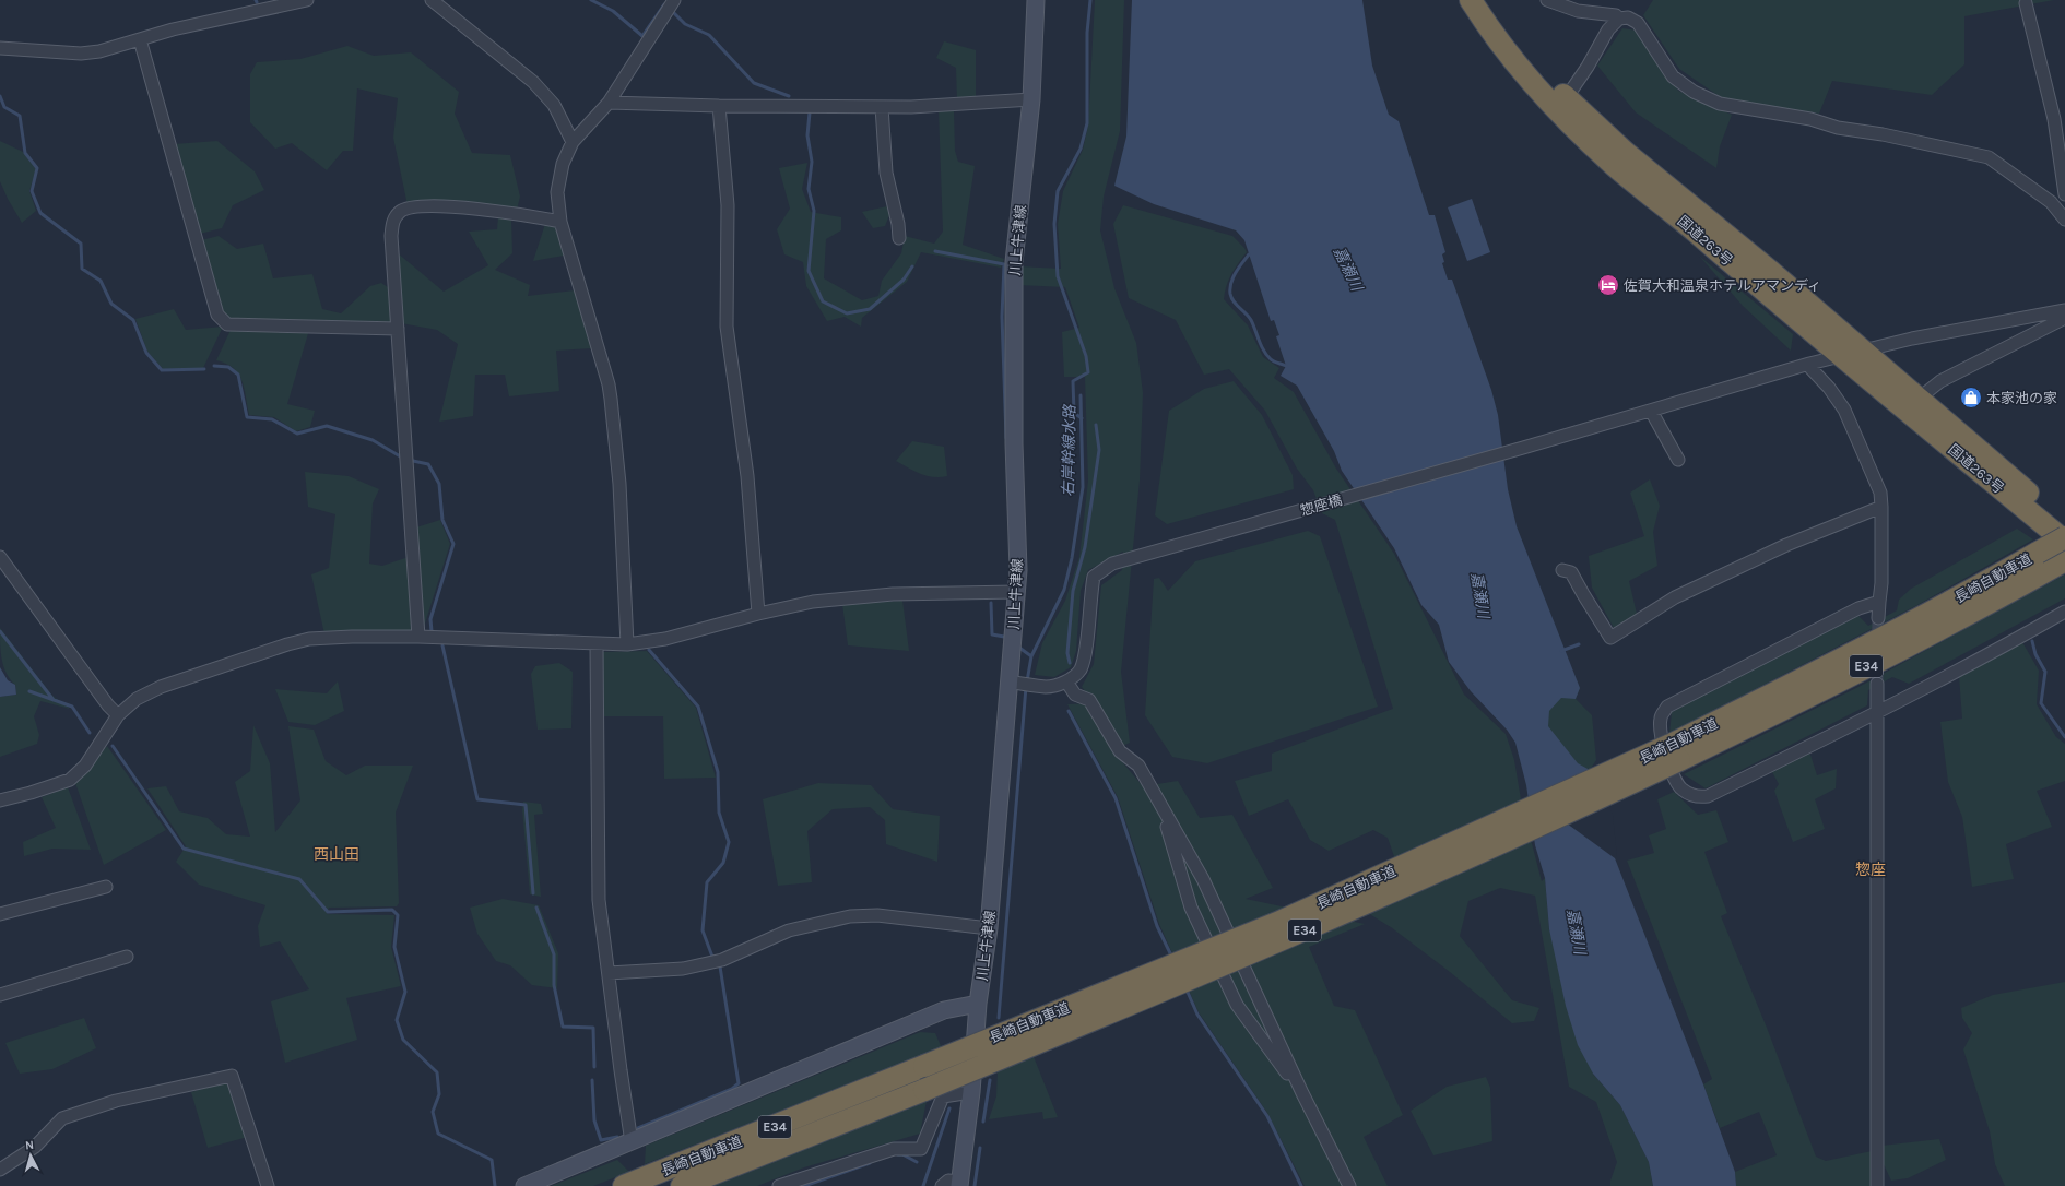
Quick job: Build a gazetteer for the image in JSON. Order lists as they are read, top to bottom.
{
  "streets": {
    "highway": ["国道263号", "長崎自動車道", "E34"],
    "main road": ["川上牛津線"],
    "street": ["惣座橋"]
  },
  "crossings": [
    ["国道263号", "惣座橋"]
  ],
  "districts": ["西山田", "惣座"],
  "water": ["嘉瀬川", "右岸幹線水路"],
  "places": {
    "hotel": ["佐賀大和温泉ホテルアマンディ"],
    "shop": ["本家池の家"]
  },
  "north": "top"
}
